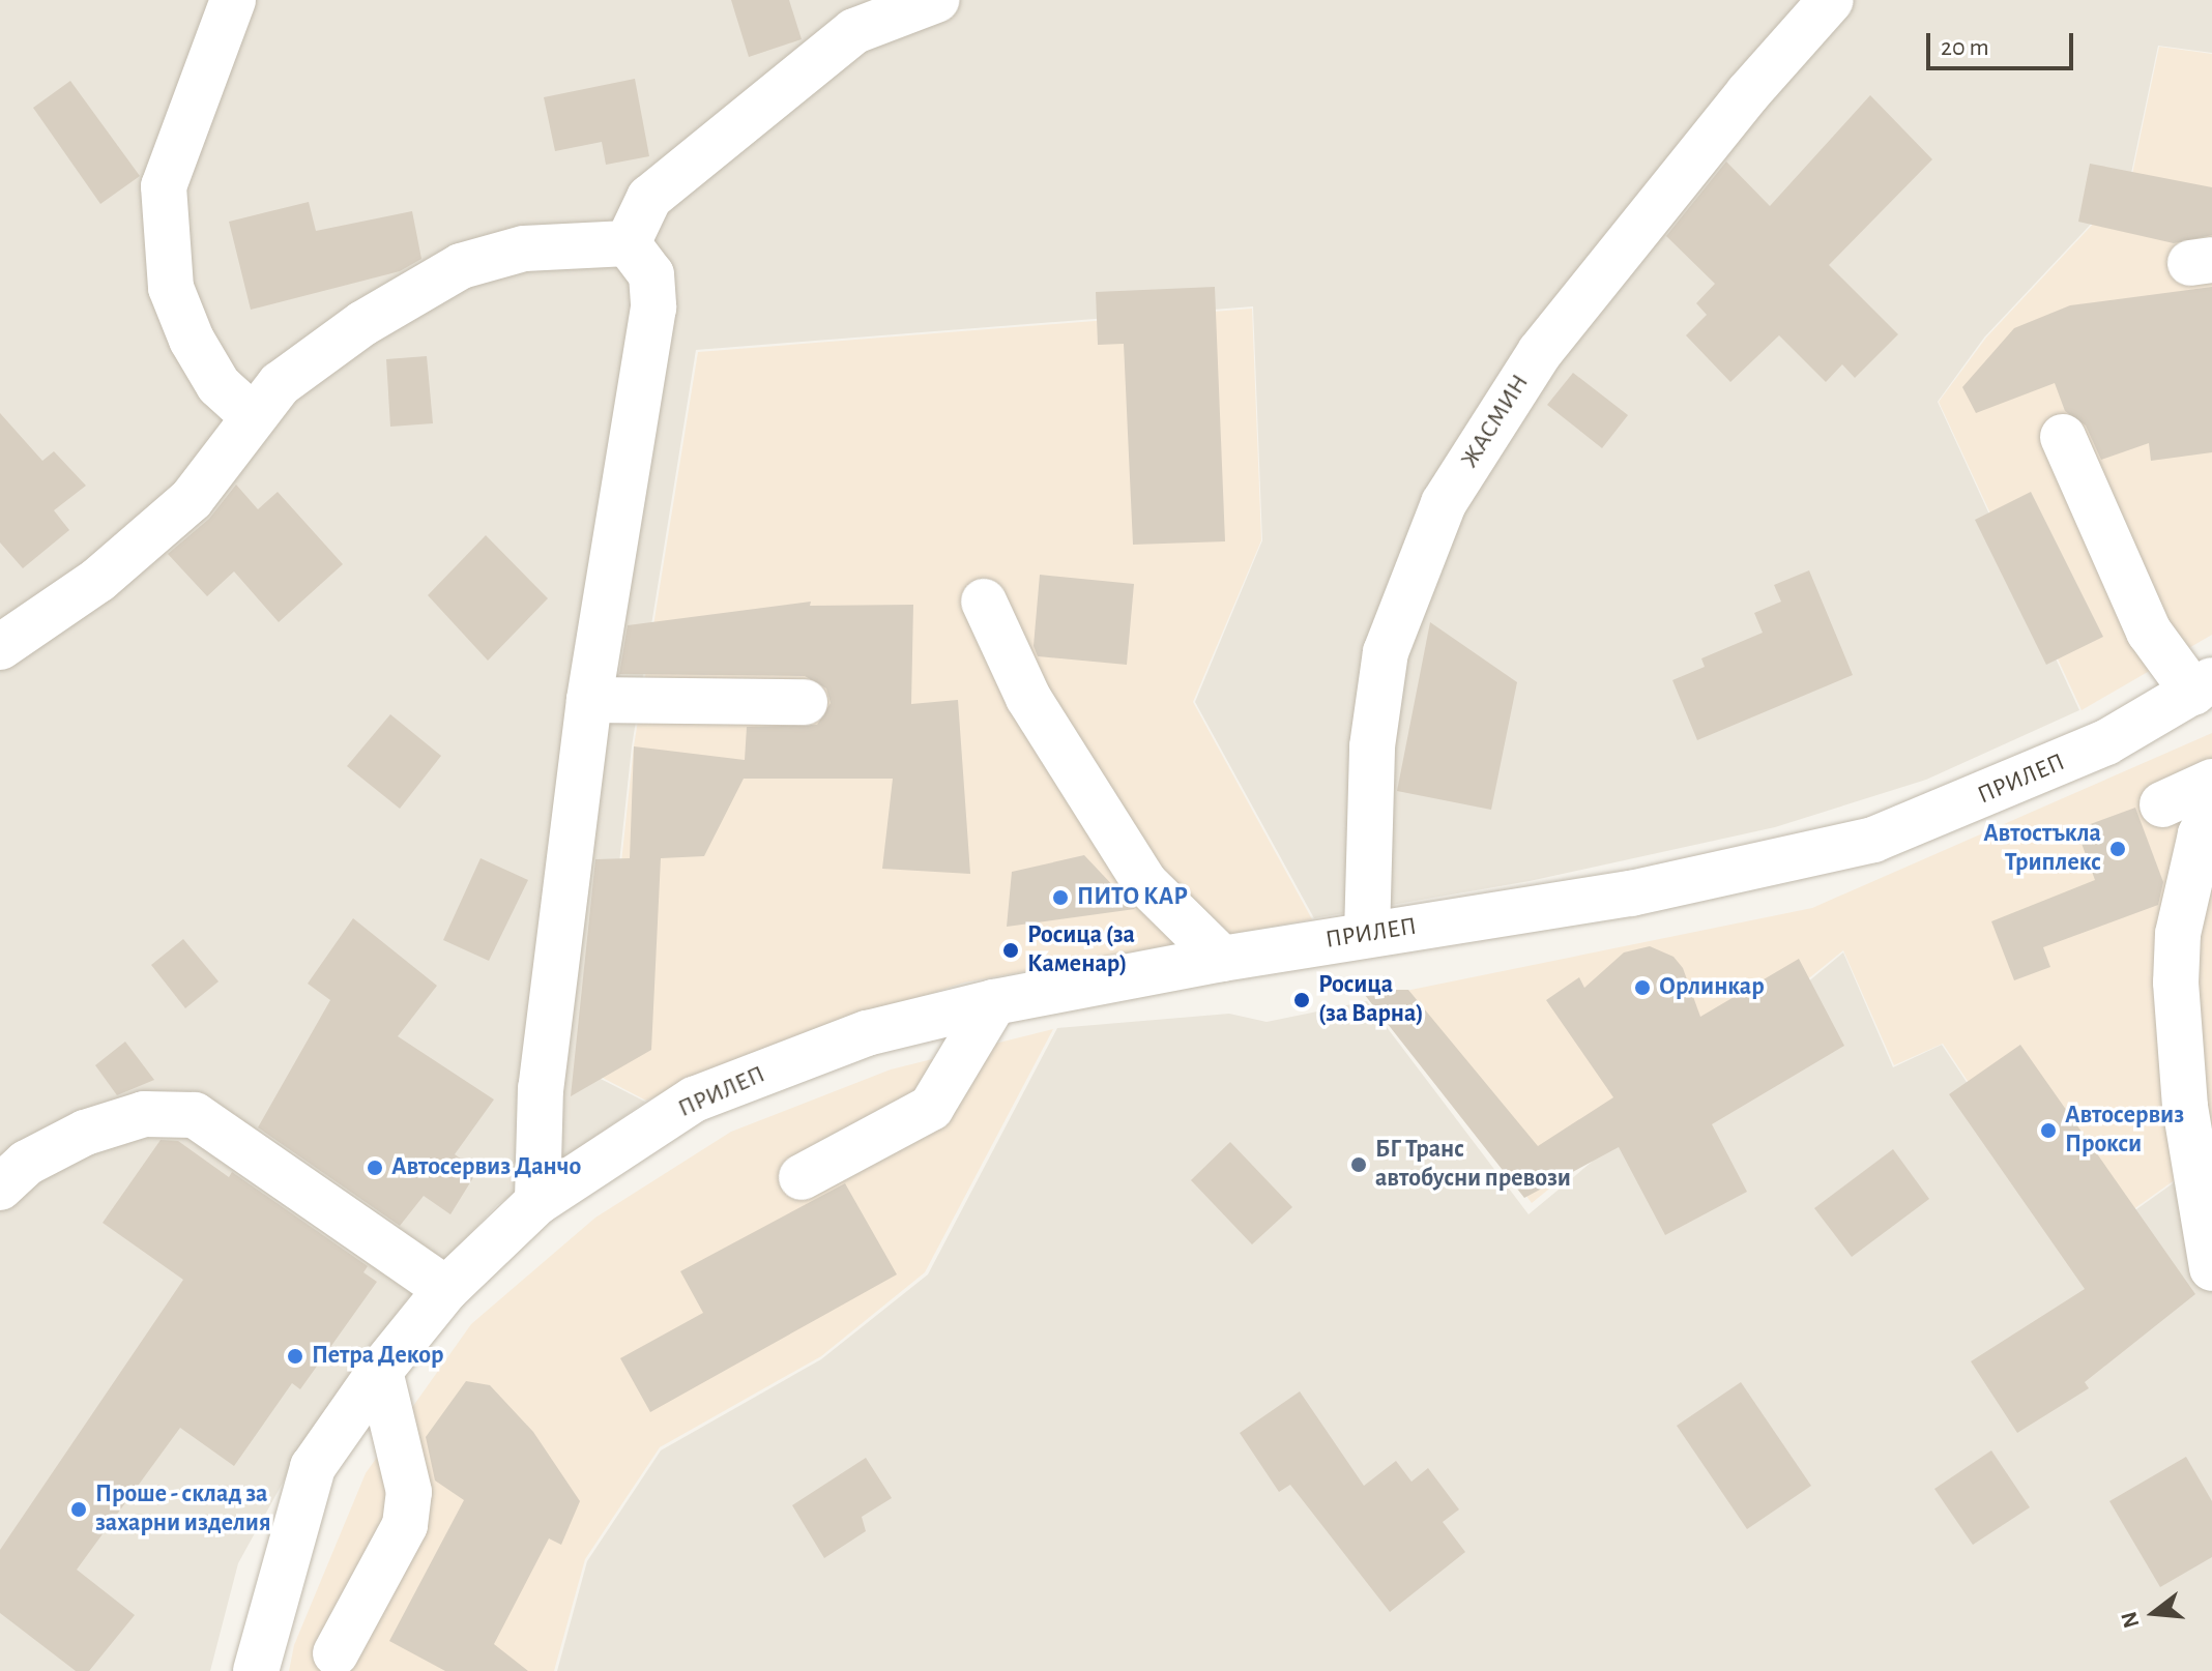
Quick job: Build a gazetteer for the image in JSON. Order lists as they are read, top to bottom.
{
  "streets": {
    "street": ["ЖАСМИН", "ПРИЛЕП"]
  },
  "crossings": [
    ["ЖАСМИН", "ПРИЛЕП"]
  ],
  "places": [
    "Автостъкла Триплекс",
    "ПИТО КАР",
    "Росица (за Каменар)",
    "Орлинкар",
    "Росица (за Варна)",
    "Автосервиз Прокси",
    "БГ Транс автобусни превози",
    "Автосервиз Данчо",
    "Петра Декор",
    "Проше - склад за захарни изделия"
  ],
  "scale_bar": "20 m",
  "north": "left"
}
